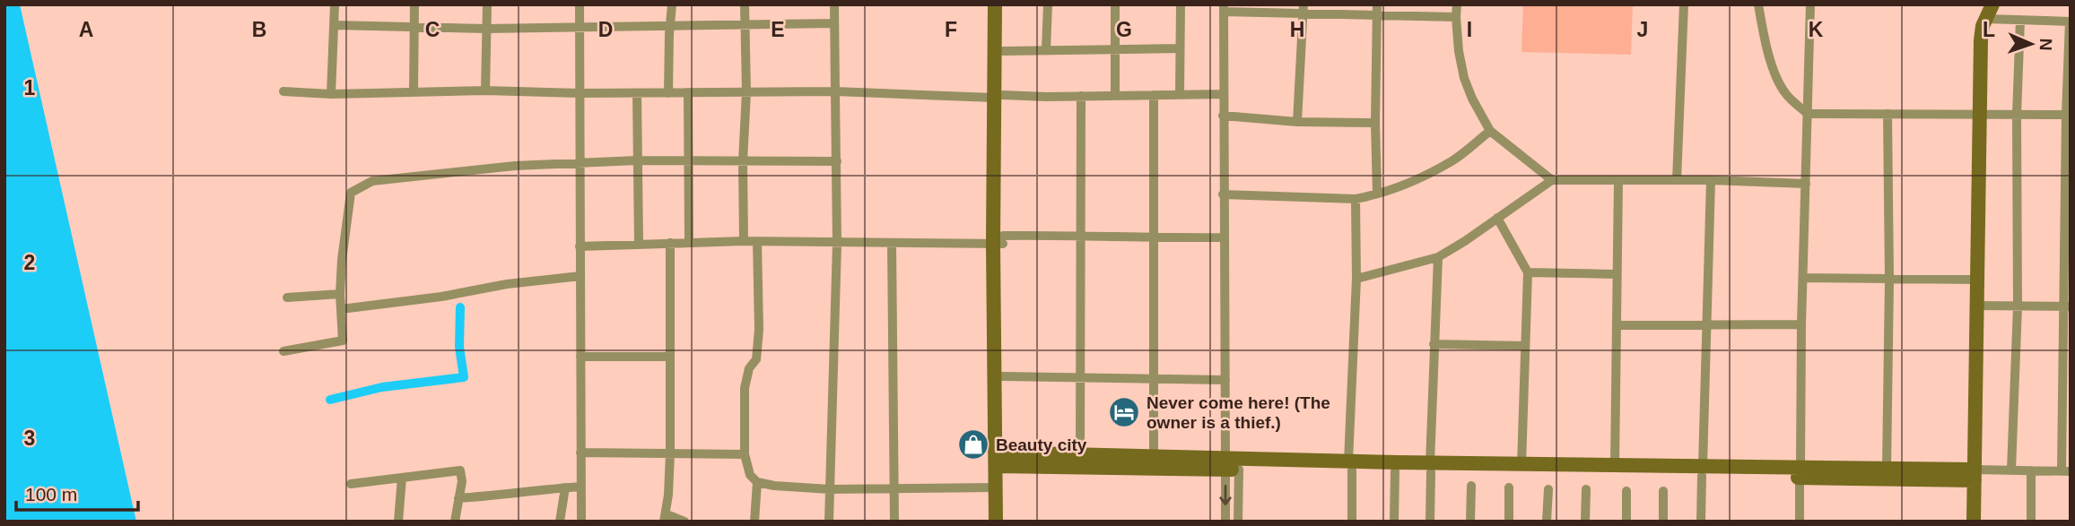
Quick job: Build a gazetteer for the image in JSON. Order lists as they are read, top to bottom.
{
  "places": {
    "hotel": ["Never come here! (The owner is a thief.)"],
    "shop": ["Beauty city"]
  },
  "scale_bar": "100 m",
  "north": "right",
  "grid": {
    "columns": [
      "A",
      "B",
      "C",
      "D",
      "E",
      "F",
      "G",
      "H",
      "I",
      "J",
      "K",
      "L"
    ],
    "rows": ["1", "2", "3"]
  }
}
